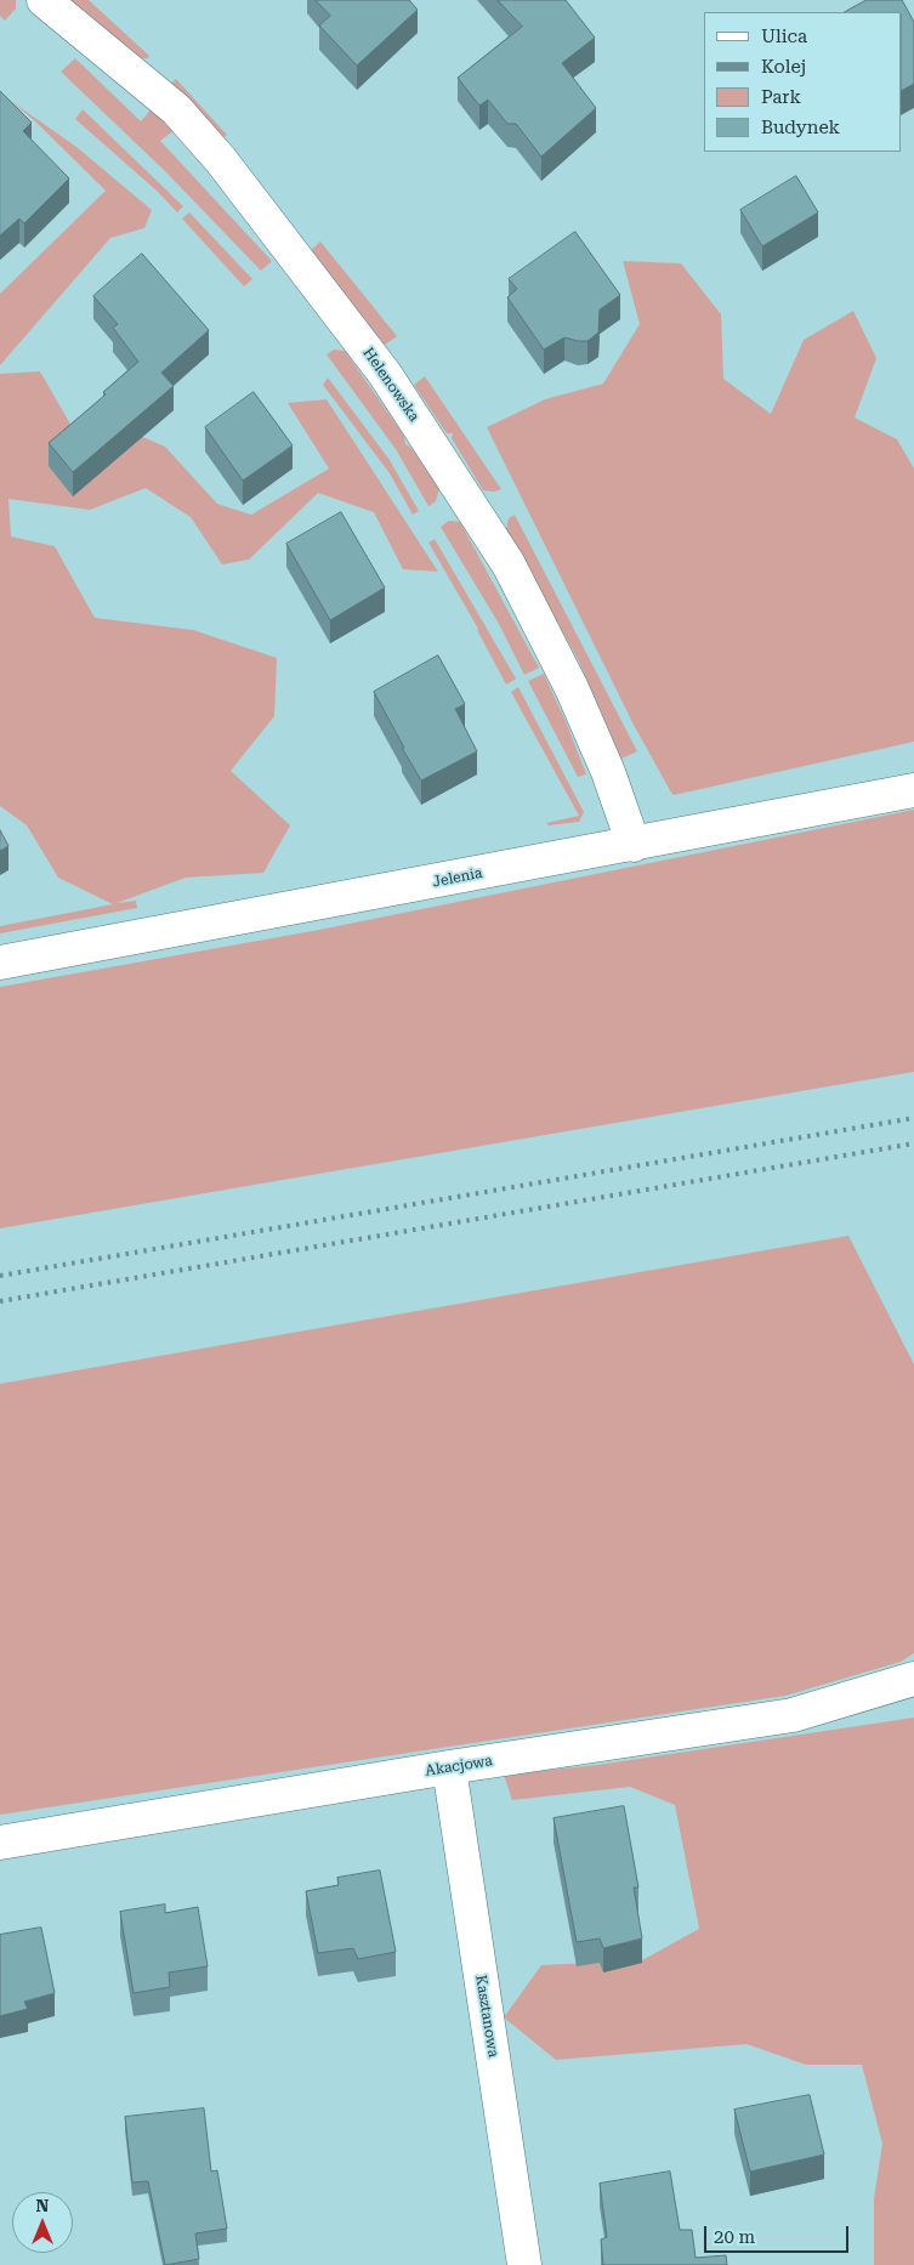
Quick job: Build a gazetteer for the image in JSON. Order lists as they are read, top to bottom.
{
  "streets": {
    "street": [
      "Helenowska",
      "Jelenia",
      "Akacjowa",
      "Kasztanowa"
    ]
  },
  "crossings": [
    ["Helenowska", "Jelenia"],
    ["Akacjowa", "Kasztanowa"]
  ],
  "legend": [
    "Ulica",
    "Kolej",
    "Park",
    "Budynek"
  ],
  "scale_bar": "20 m",
  "north": "top"
}
